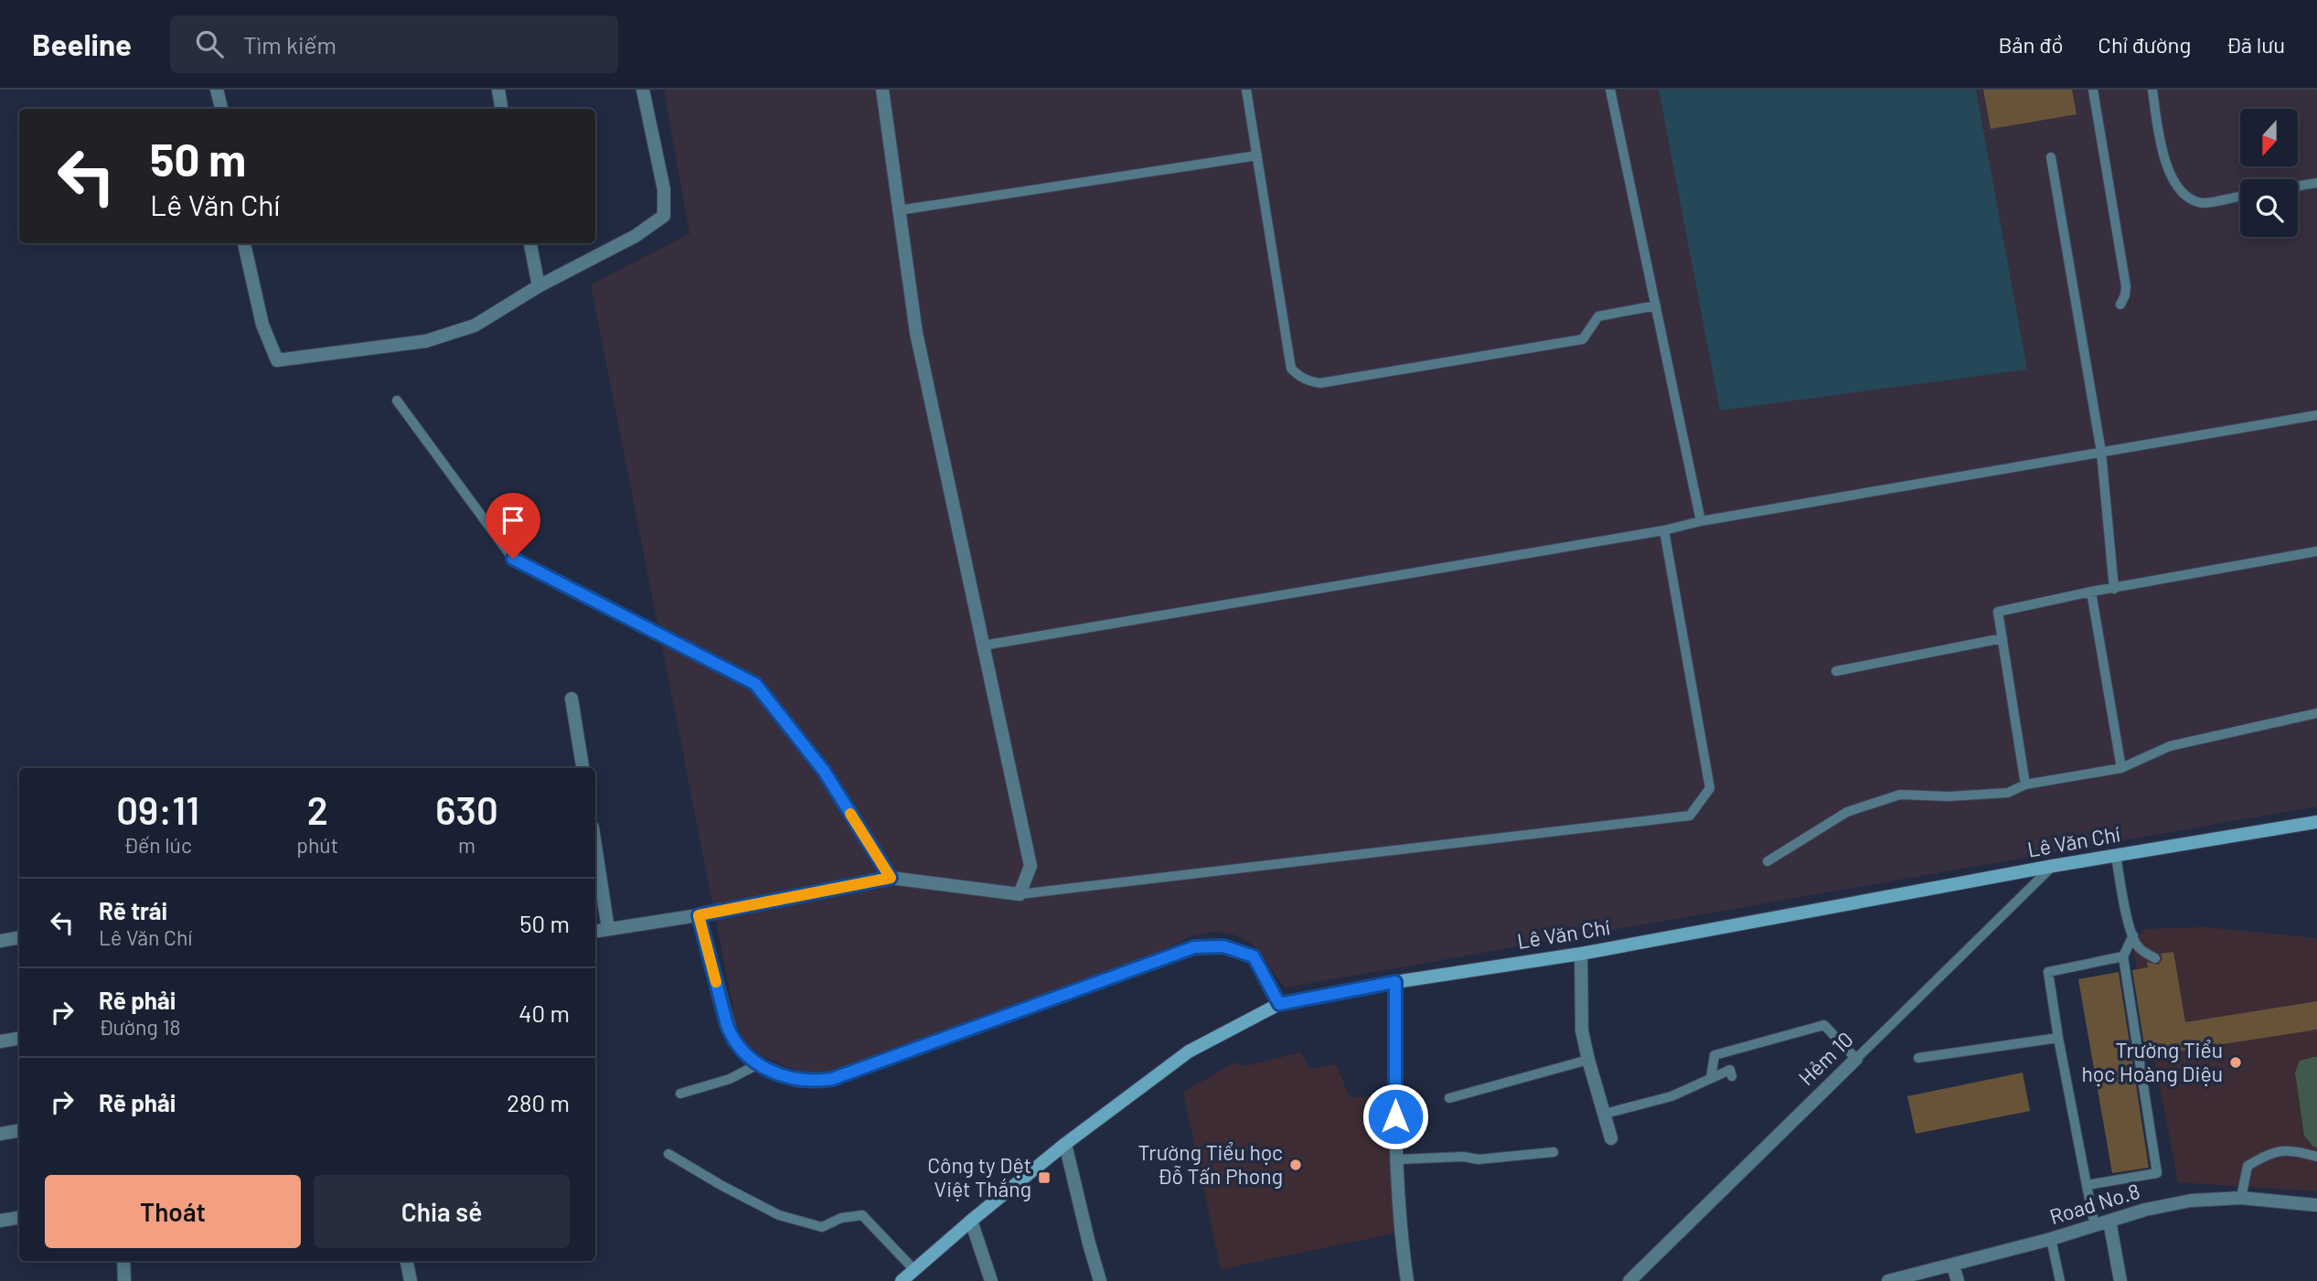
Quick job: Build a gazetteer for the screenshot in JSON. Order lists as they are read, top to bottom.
{
  "streets": {
    "main road": ["Lê Văn Chí"],
    "street": ["Hẻm 10", "Road No.8"]
  },
  "crossings": [
    ["Lê Văn Chí", "Hẻm 10"]
  ],
  "places": {
    "other": ["Trường Tiểu học Hoàng Diệu", "Trường Tiểu học Đỗ Tấn Phong"],
    "transit": ["Công ty Dệt Việt Thắng"]
  },
  "north": "bottom",
  "page": {
    "header": "Beeline",
    "search": "Tìm kiếm",
    "nav": ["Bản đồ", "Chỉ đường", "Đã lưu"],
    "turn": ["50 m", "Lê Văn Chí"],
    "eta": [
      "09:11",
      "Đến lúc",
      "2",
      "phút",
      "630",
      "m"
    ],
    "list": [
      {
        "name": "Rẽ trái",
        "note": "Lê Văn Chí",
        "value": "50 m"
      },
      {
        "name": "Rẽ phải",
        "note": "Đường 18",
        "value": "40 m"
      },
      {
        "name": "Rẽ phải",
        "value": "280 m"
      }
    ],
    "buttons": ["Thoát", "Chia sẻ"]
  }
}
